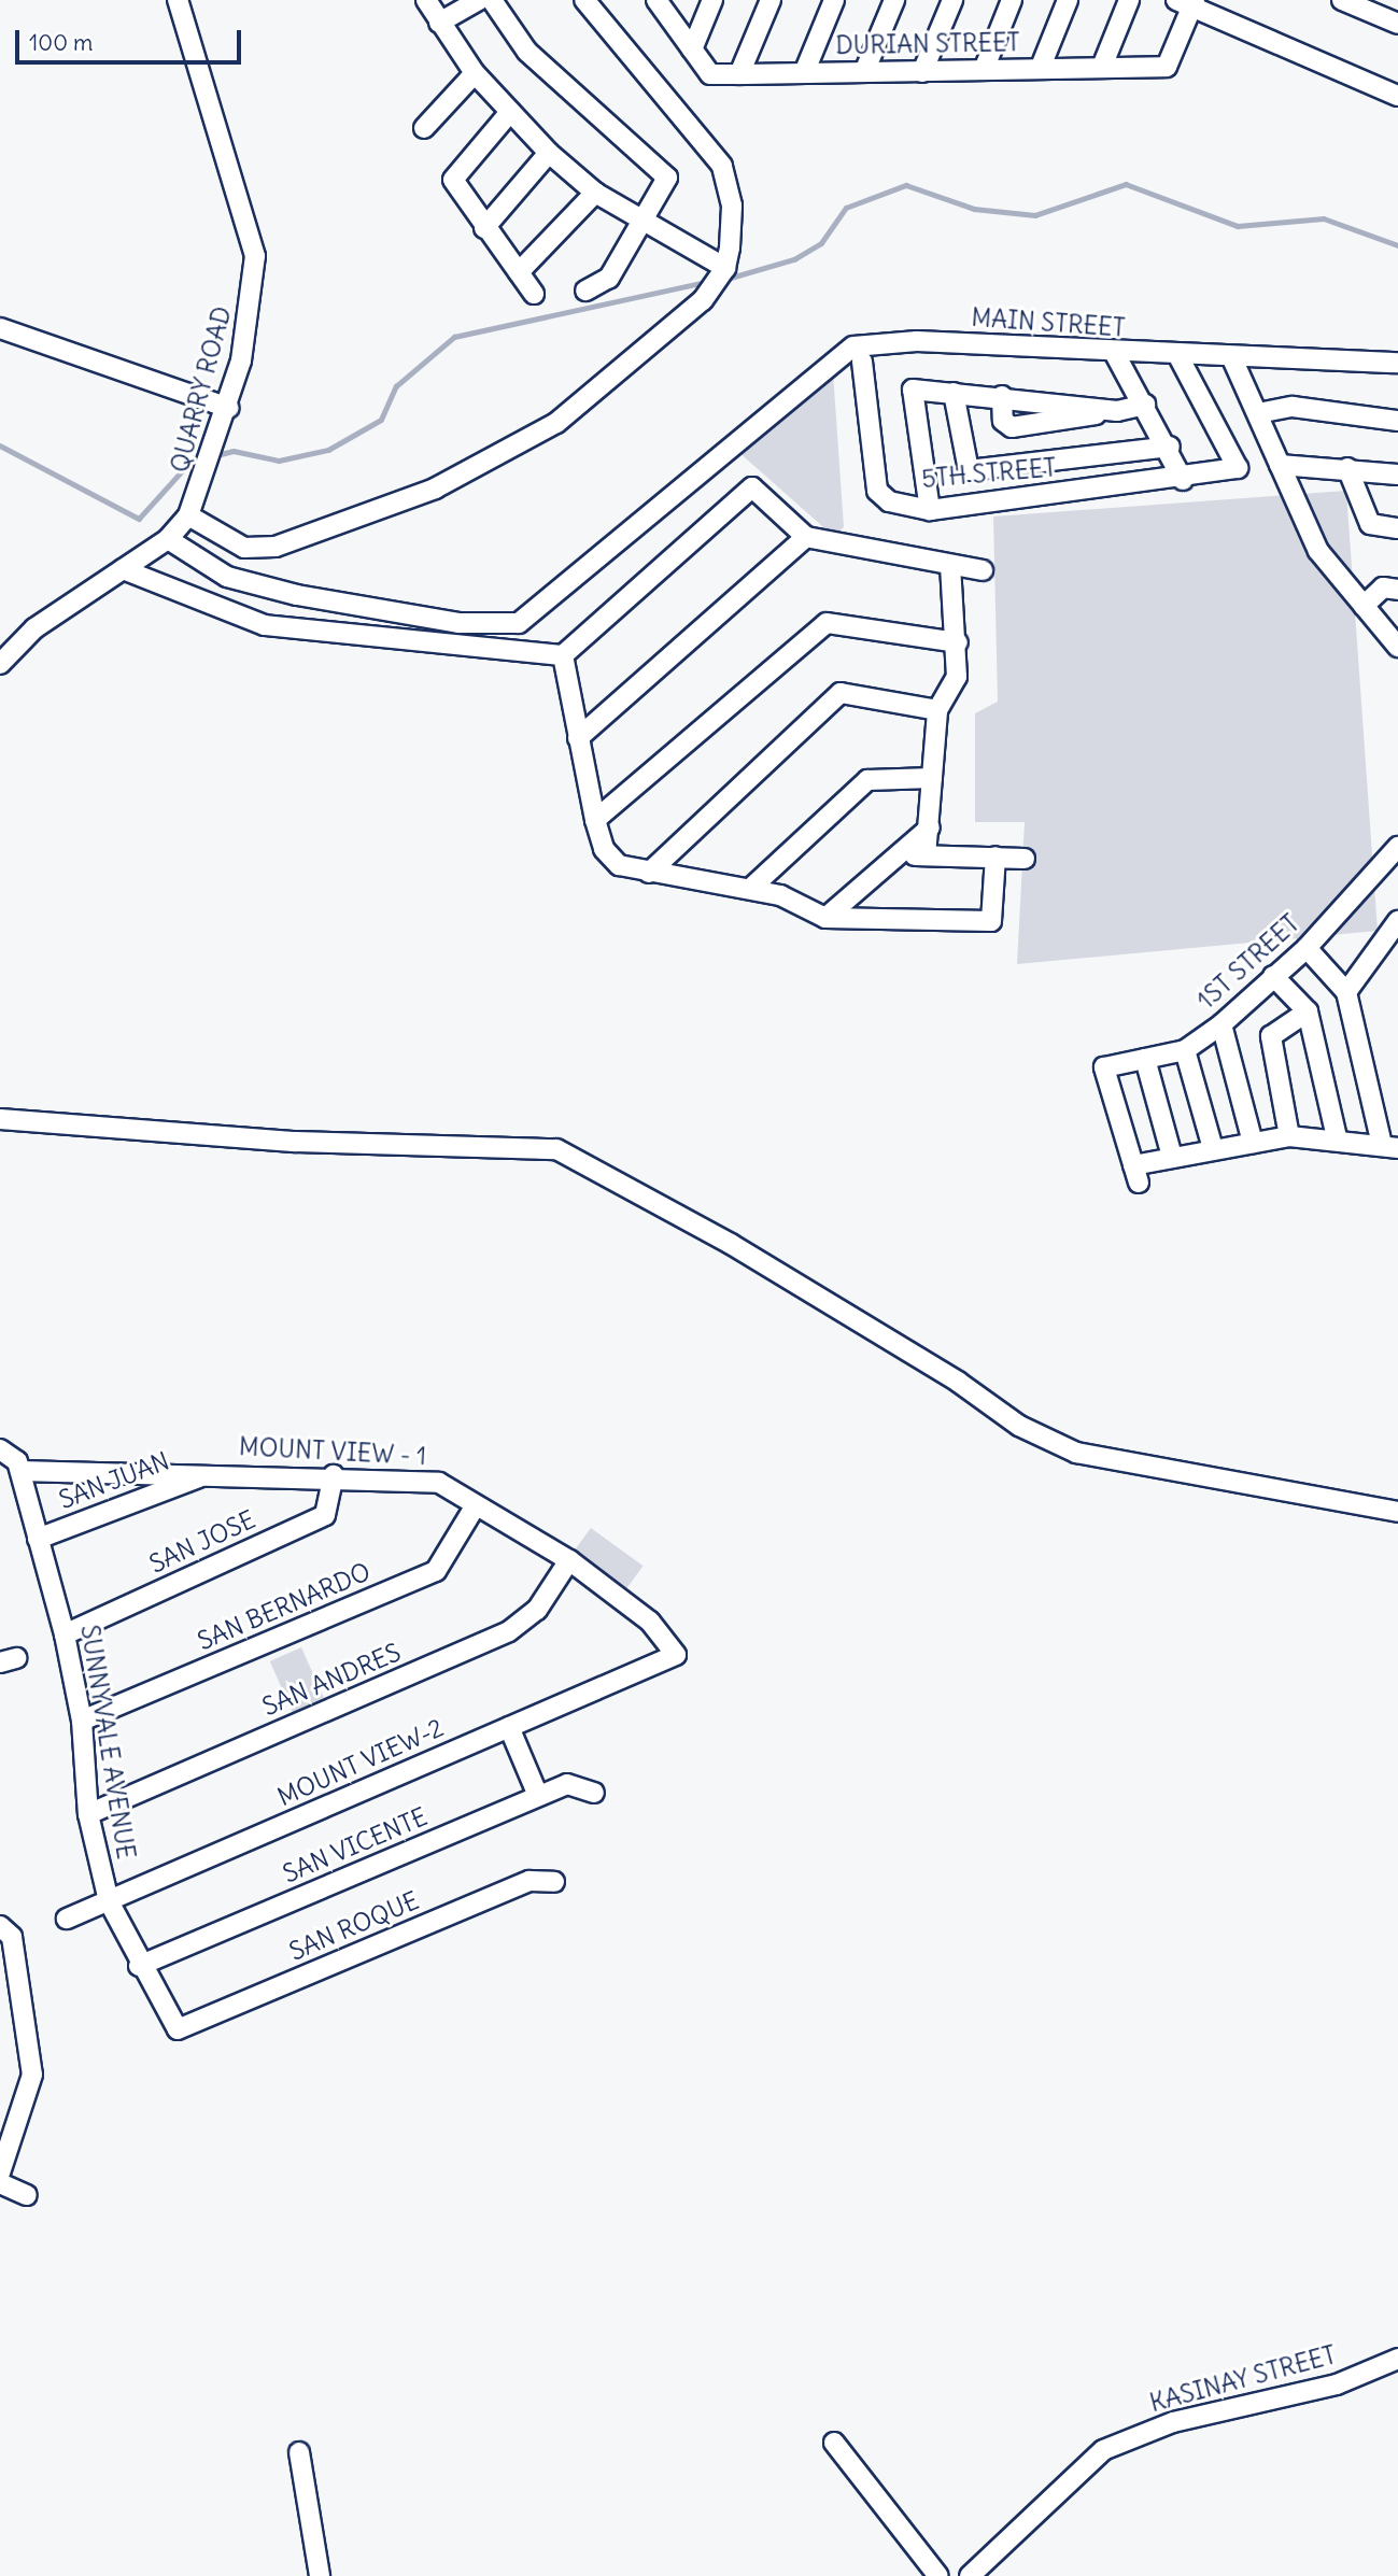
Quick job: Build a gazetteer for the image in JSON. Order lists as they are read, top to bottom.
{
  "streets": {
    "street": [
      "DURIAN STREET",
      "MAIN STREET",
      "QUARRY ROAD",
      "5TH STREET",
      "1ST STREET",
      "MOUNT VIEW - 1",
      "SAN JUAN",
      "SAN JOSE",
      "SAN BERNARDO",
      "SAN ANDRES",
      "SUNNYVALE AVENUE",
      "MOUNT VIEW-2",
      "SAN VICENTE",
      "SAN ROQUE",
      "KASINAY STREET"
    ]
  },
  "crossings": [
    ["MAIN STREET", "5TH STREET"],
    ["MOUNT VIEW - 1", "SAN JUAN"],
    ["MOUNT VIEW - 1", "SAN JOSE"],
    ["MOUNT VIEW - 1", "SAN BERNARDO"],
    ["MOUNT VIEW - 1", "SAN ANDRES"],
    ["MOUNT VIEW - 1", "SUNNYVALE AVENUE"],
    ["MOUNT VIEW - 1", "MOUNT VIEW-2"],
    ["SAN JUAN", "SUNNYVALE AVENUE"],
    ["SAN JOSE", "SUNNYVALE AVENUE"],
    ["SAN BERNARDO", "SUNNYVALE AVENUE"],
    ["SAN ANDRES", "SUNNYVALE AVENUE"],
    ["SUNNYVALE AVENUE", "MOUNT VIEW-2"],
    ["SUNNYVALE AVENUE", "SAN VICENTE"],
    ["SUNNYVALE AVENUE", "SAN ROQUE"]
  ],
  "scale_bar": "100 m"
}
